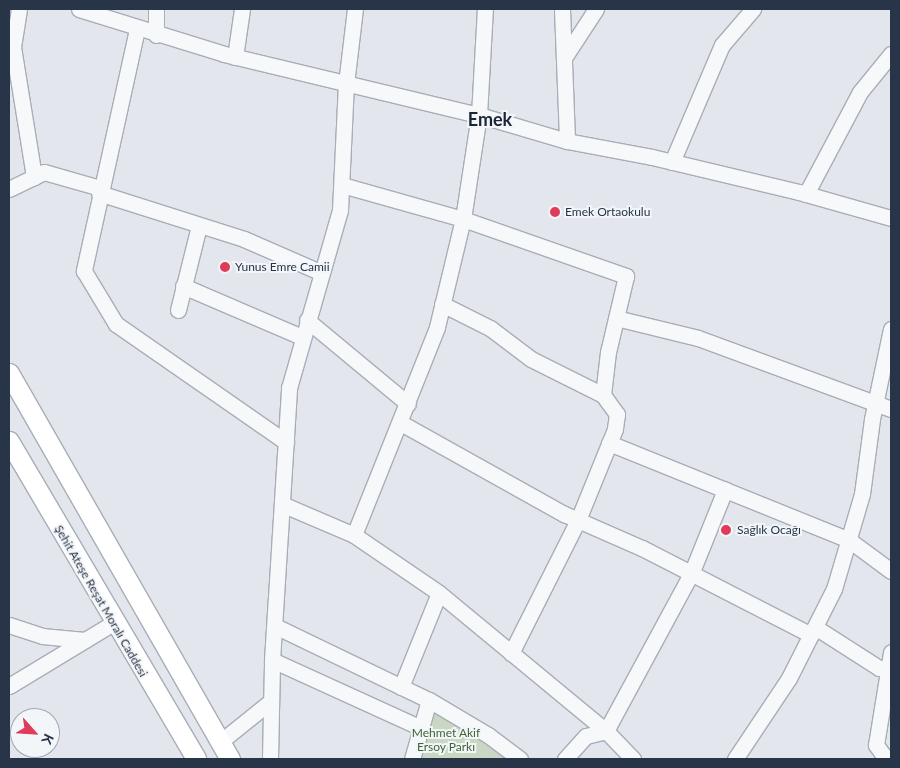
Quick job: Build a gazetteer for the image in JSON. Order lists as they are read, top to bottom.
{
  "streets": {
    "main road": ["Şehit Ateşe Reşat Moralı Caddesi"]
  },
  "districts": ["Emek"],
  "parks": ["Mehmet Akif Ersoy Parkı"],
  "places": ["Emek Ortaokulu", "Yunus Emre Camii", "Sağlık Ocağı"],
  "north": "bottom right"
}
